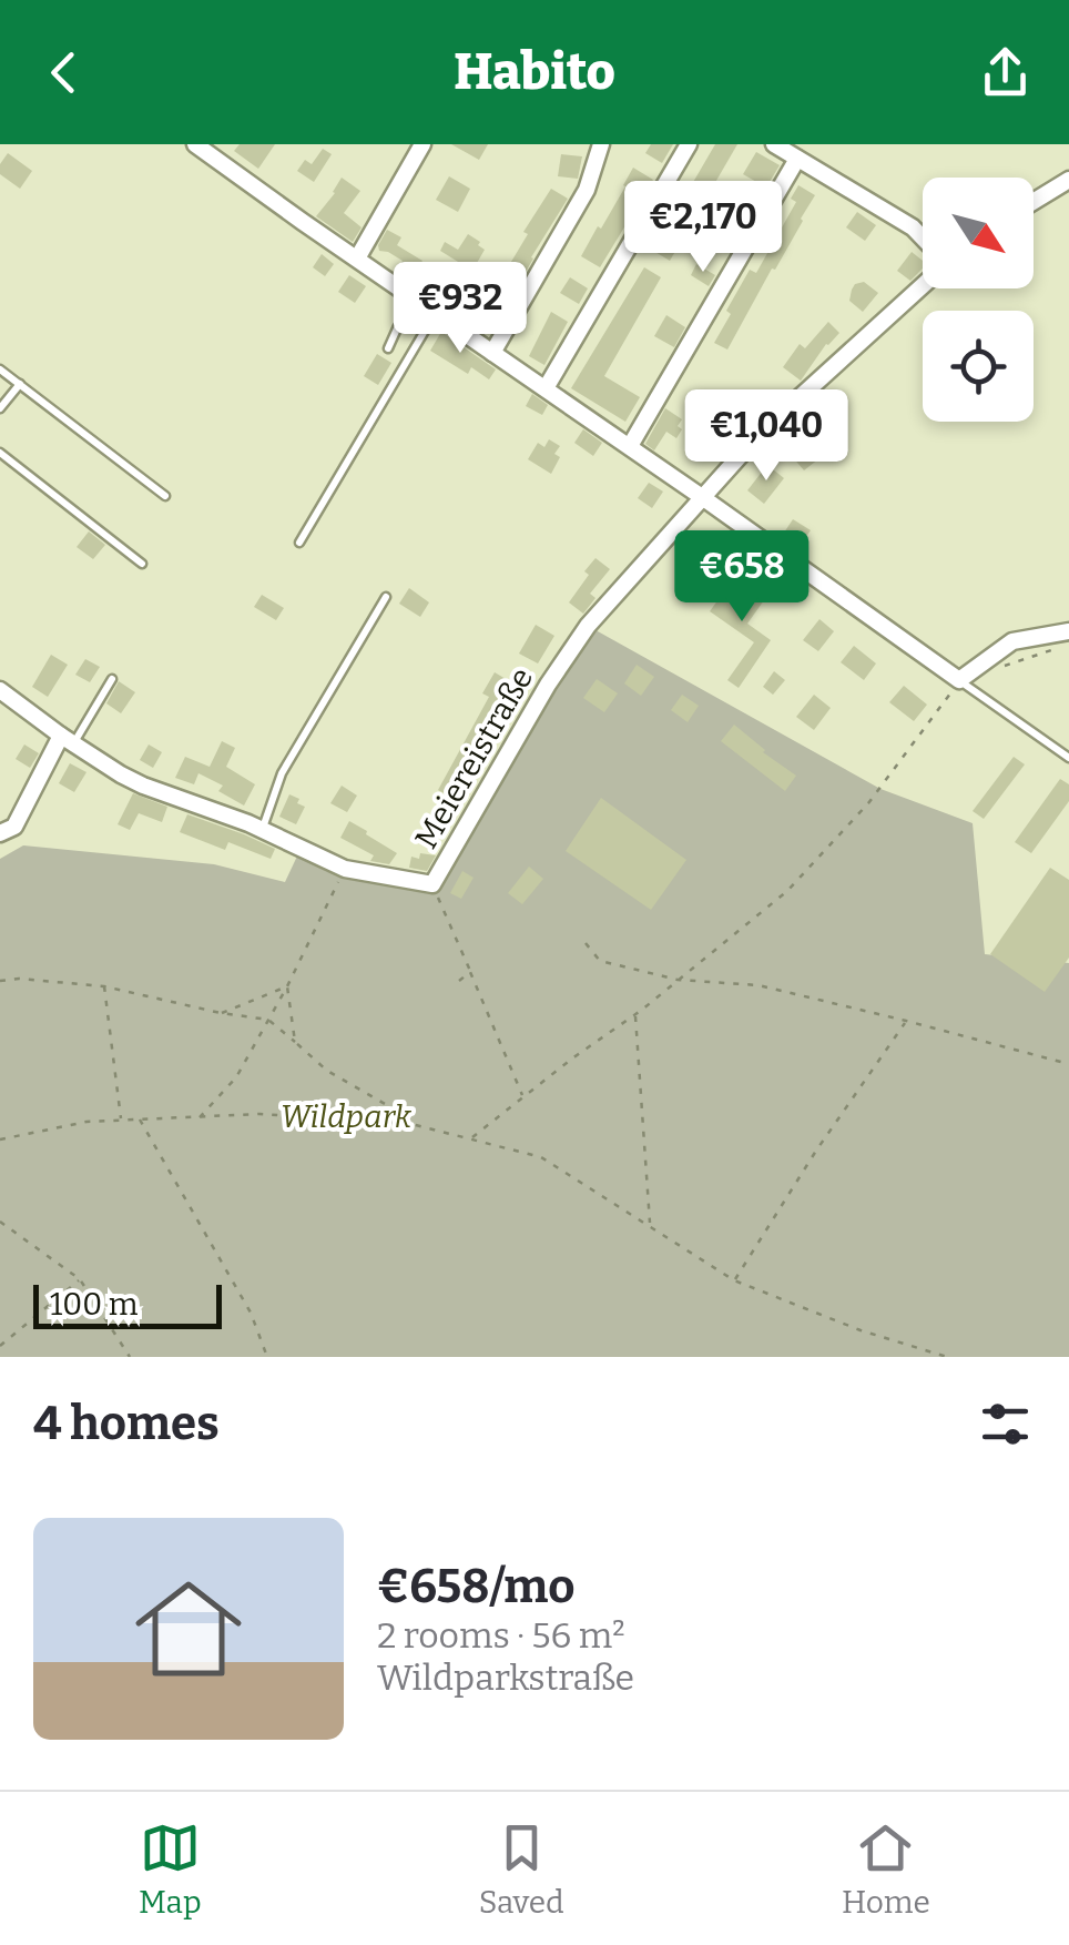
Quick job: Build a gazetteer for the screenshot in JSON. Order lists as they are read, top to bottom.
{
  "streets": {
    "street": ["Meiereistraße"]
  },
  "parks": ["Wildpark"],
  "scale_bar": "100 m",
  "north": "bottom right",
  "page": {
    "header": "Habito",
    "price": [
      "€2,170",
      "€932",
      "€1,040",
      "€658"
    ],
    "scale": "100 m",
    "heading": "4 homes",
    "list": [
      {
        "name": "€658/mo",
        "note": "2 rooms · 56 m² · Wildparkstraße"
      }
    ],
    "tabs": ["Map", "Saved", "Home"]
  }
}
